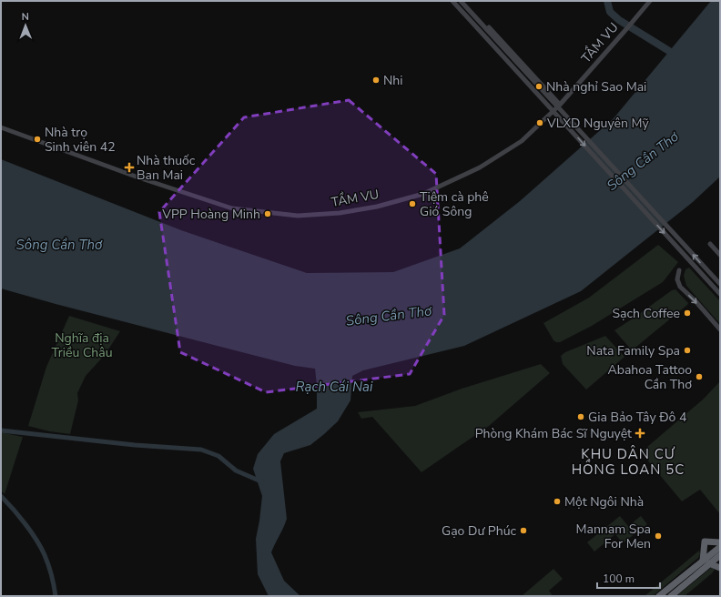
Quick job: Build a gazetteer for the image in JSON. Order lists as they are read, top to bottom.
{
  "streets": {
    "main road": ["TẦM VU"]
  },
  "districts": ["KHU DÂN CƯ HỒNG LOAN 5C"],
  "water": ["Sông Cần Thơ", "Rạch Cái Nai"],
  "parks": ["Nghĩa địa Triều Châu"],
  "places": {
    "other": [
      "Nhi",
      "Nhà nghỉ Sao Mai",
      "VLXD Nguyên Mỹ",
      "Nhà trọ Sinh viên 42",
      "Tiệm cà phê Gió Sông",
      "VPP Hoàng Minh",
      "Sạch Coffee",
      "Nata Family Spa",
      "Abahoa Tattoo Cần Thơ",
      "Gia Bảo Tây Đô 4",
      "Một Ngôi Nhà",
      "Gạo Dư Phúc",
      "Mannam Spa For Men"
    ],
    "health": ["Nhà thuốc Ban Mai", "Phòng Khám Bác Sĩ Nguyệt"]
  },
  "scale_bar": "100 m",
  "north": "top"
}
